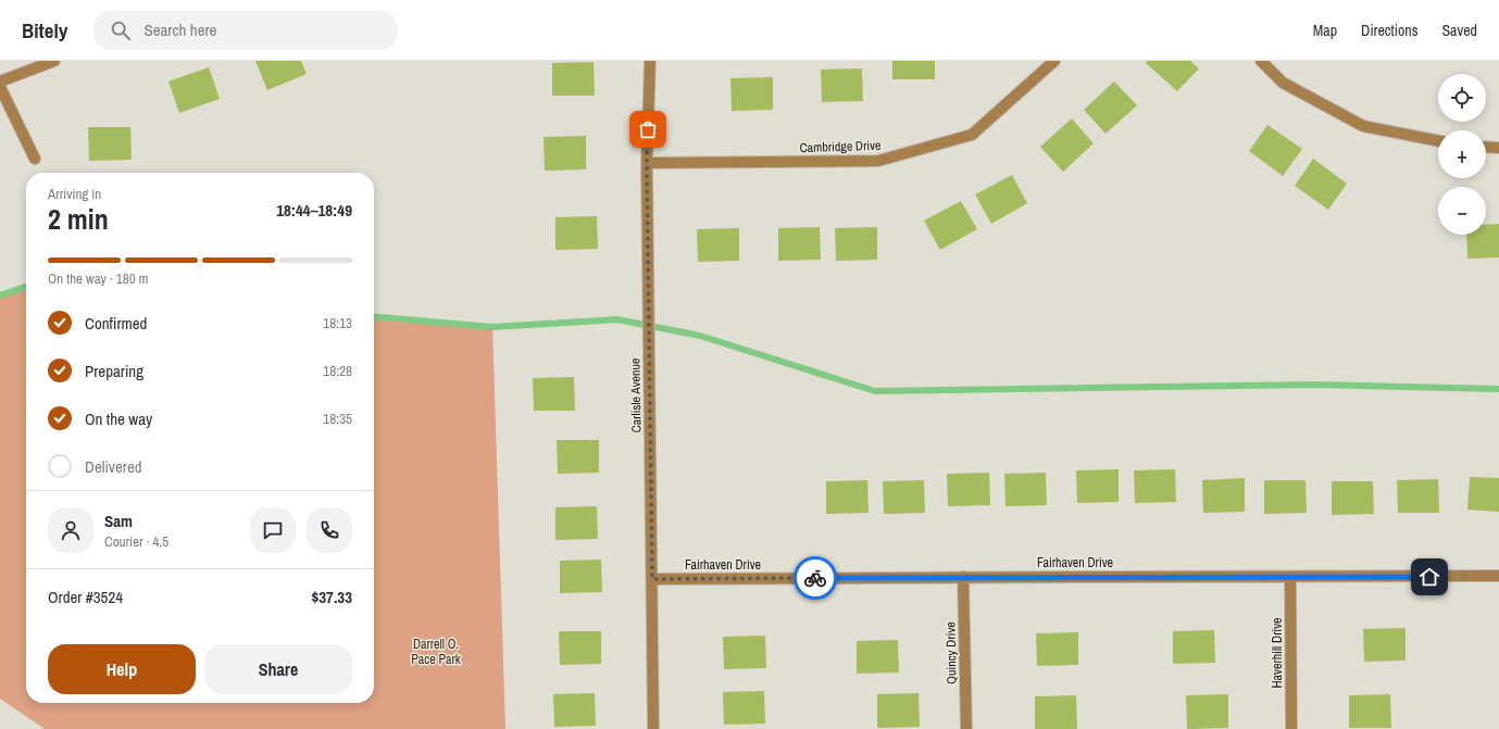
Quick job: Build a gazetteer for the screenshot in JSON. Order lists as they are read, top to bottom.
{
  "streets": {
    "street": [
      "Cambridge Drive",
      "Carlisle Avenue",
      "Fairhaven Drive",
      "Quincy Drive",
      "Haverhill Drive"
    ]
  },
  "crossings": [
    ["Cambridge Drive", "Carlisle Avenue"],
    ["Carlisle Avenue", "Fairhaven Drive"],
    ["Fairhaven Drive", "Quincy Drive"],
    ["Fairhaven Drive", "Haverhill Drive"]
  ],
  "parks": ["Darrell O. Pace Park"],
  "page": {
    "header": "Bitely",
    "search": "Search here",
    "nav": ["Map", "Directions", "Saved"],
    "map_buttons": ["+", "−"],
    "heading": ["2 min", "Arriving in", "18:44–18:49"],
    "panel": [
      "Sam",
      "Courier · 4.5",
      "Order #3524",
      "$37.33"
    ],
    "bar": "On the way · 180 m",
    "list": [
      ["Confirmed", "18:13"],
      ["Preparing", "18:28"],
      ["On the way", "18:35"],
      "Delivered"
    ],
    "buttons": ["Help", "Share"]
  }
}
